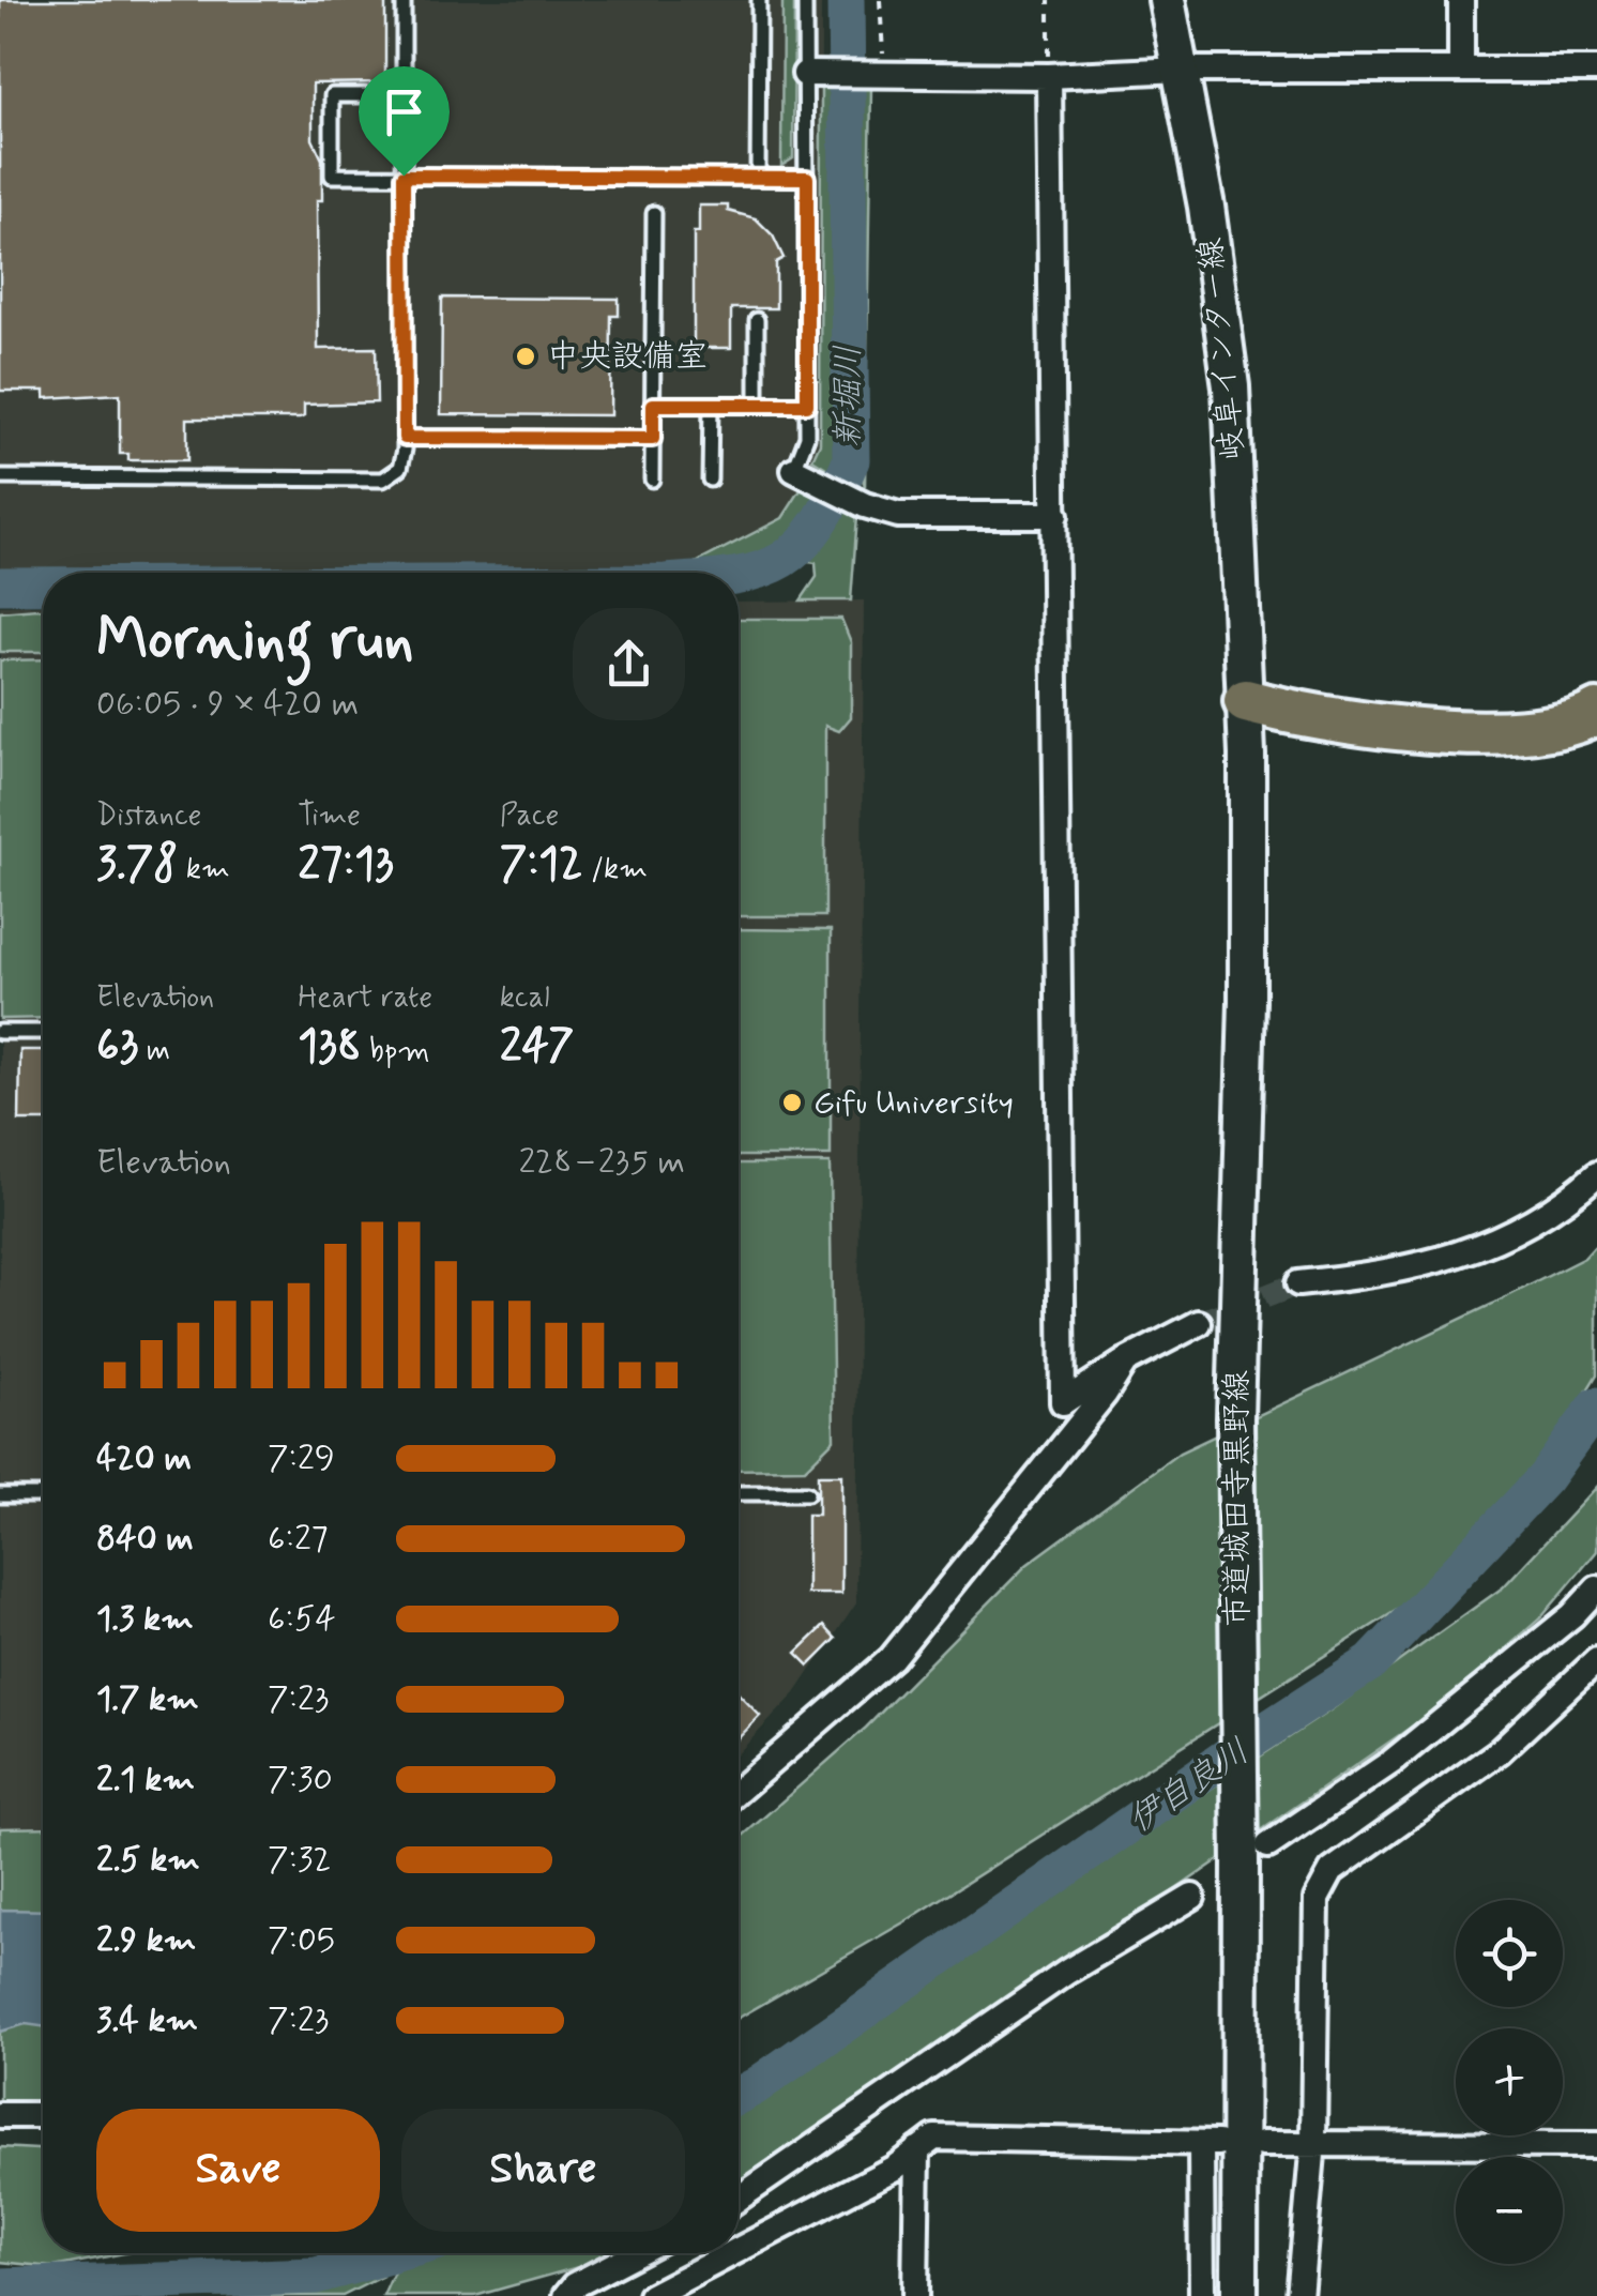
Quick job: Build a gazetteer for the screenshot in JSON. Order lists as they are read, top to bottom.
{
  "streets": {
    "street": ["岐阜インター線", "市道城田寺黒野線"]
  },
  "crossings": [
    ["岐阜インター線", "市道城田寺黒野線"]
  ],
  "water": ["新堀川", "伊自良川"],
  "places": ["中央設備室", "Gifu University"],
  "page": {
    "heading": ["Morning run", "06:05 · 9 × 420 m"],
    "stats": [
      ["Distance", "3.78 km"],
      ["Time", "27:13"],
      ["Pace", "7:12 /km"],
      ["Elevation", "63 m"],
      ["Heart rate", "138 bpm"],
      ["kcal", "247"]
    ],
    "chart": ["Elevation", "228–235 m"],
    "list": [
      {
        "name": "420 m",
        "note": "7:29"
      },
      {
        "name": "840 m",
        "note": "6:27"
      },
      {
        "name": "1.3 km",
        "note": "6:54"
      },
      {
        "name": "1.7 km",
        "note": "7:23"
      },
      {
        "name": "2.1 km",
        "note": "7:30"
      },
      {
        "name": "2.5 km",
        "note": "7:32"
      },
      {
        "name": "2.9 km",
        "note": "7:05"
      },
      {
        "name": "3.4 km",
        "note": "7:23"
      }
    ],
    "map_buttons": ["+", "−"],
    "buttons": ["Save", "Share"]
  }
}
